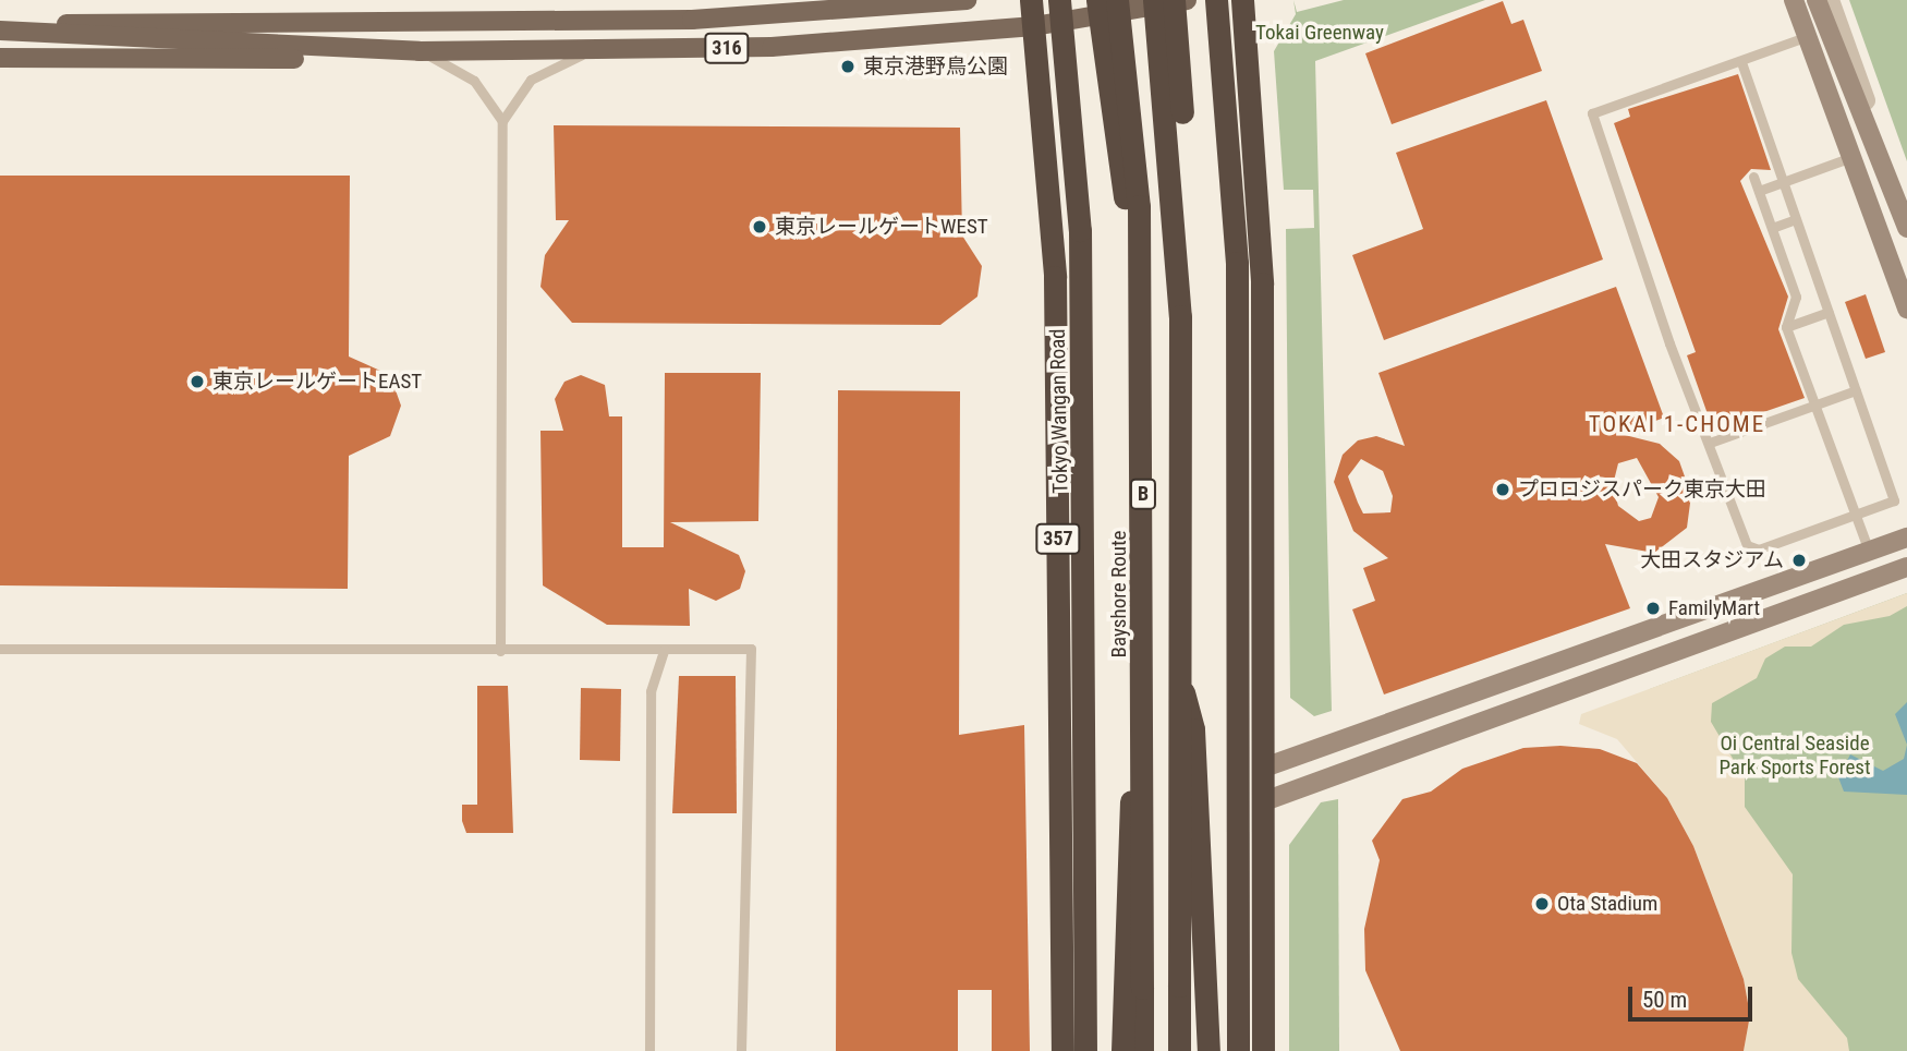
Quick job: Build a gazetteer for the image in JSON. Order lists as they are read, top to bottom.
{
  "streets": {
    "highway": [
      "Tokyo Wangan Road",
      "B",
      "357",
      "Bayshore Route"
    ],
    "main road": ["316"]
  },
  "crossings": [
    ["316", "357"],
    ["B", "Bayshore Route"]
  ],
  "districts": ["TOKAI 1-CHOME"],
  "parks": ["Tokai Greenway", "Oi Central Seaside Park Sports Forest"],
  "places": [
    "東京港野鳥公園",
    "東京レールゲートWEST",
    "東京レールゲートEAST",
    "プロロジスパーク東京大田",
    "大田スタジアム",
    "FamilyMart",
    "Ota Stadium"
  ],
  "scale_bar": "50 m"
}
